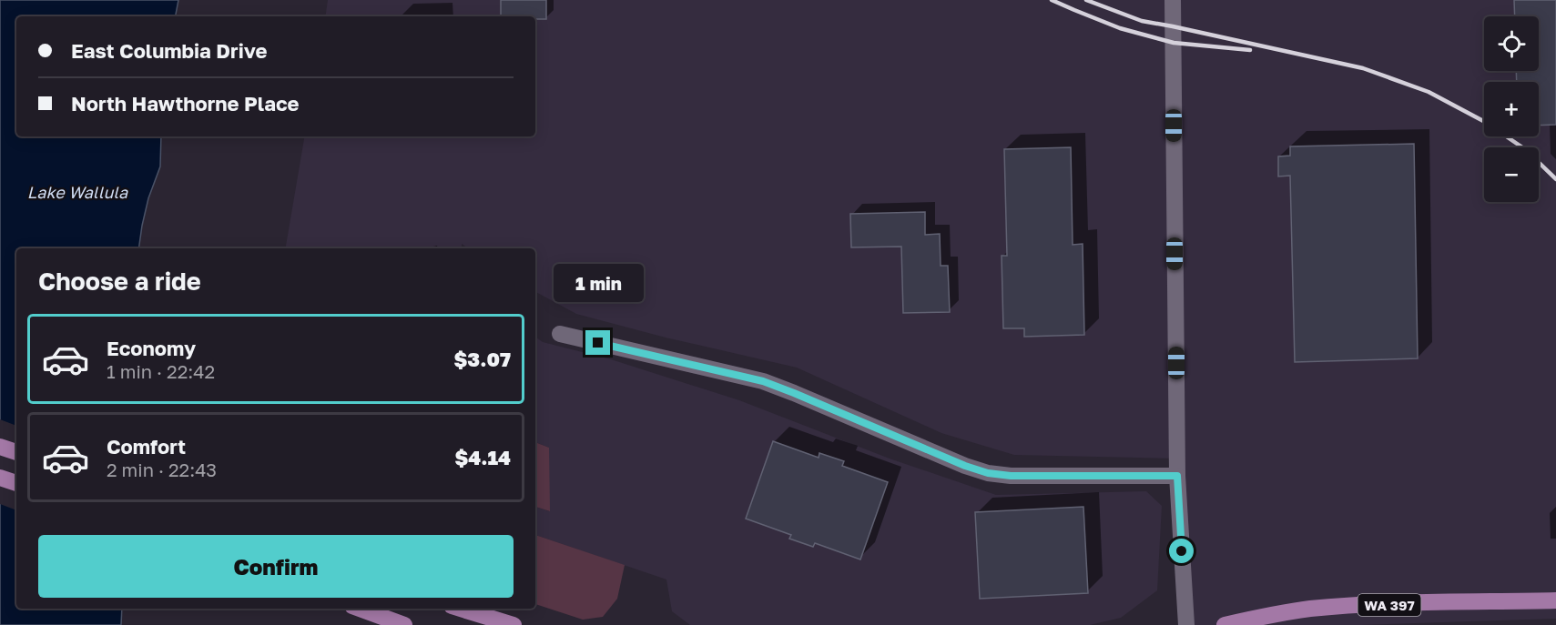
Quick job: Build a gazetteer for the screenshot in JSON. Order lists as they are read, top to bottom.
{
  "streets": {
    "main road": ["WA 397"]
  },
  "water": ["Lake Wallula"],
  "page": {
    "map_buttons": ["+", "−"],
    "banner": ["East Columbia Drive", "North Hawthorne Place"],
    "heading": "Choose a ride",
    "bubble": "1 min",
    "list": [
      {
        "name": "Economy",
        "note": "1 min · 22:42",
        "value": "$3.07"
      },
      {
        "name": "Comfort",
        "note": "2 min · 22:43",
        "value": "$4.14"
      }
    ],
    "buttons": "Confirm"
  }
}
